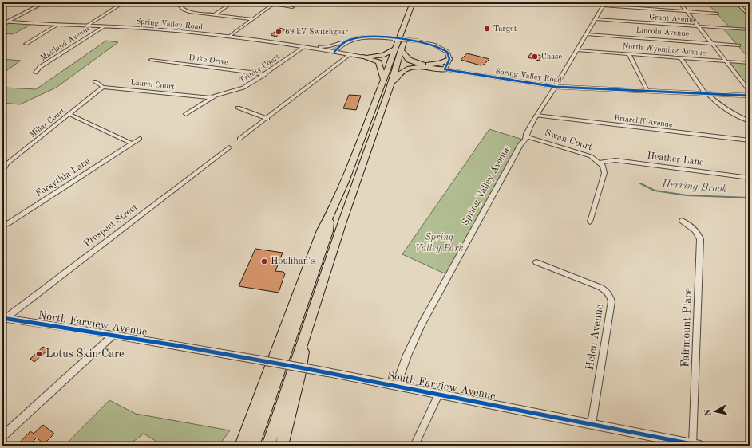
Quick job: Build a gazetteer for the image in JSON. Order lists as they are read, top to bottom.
{
  "streets": {
    "street": [
      "Grant Avenue",
      "Spring Valley Road",
      "Lincoln Avenue",
      "Maitland Avenue",
      "North Wyoming Avenue",
      "Duke Drive",
      "Trinity Court",
      "Laurel Court",
      "Briarcliff Avenue",
      "Millar Court",
      "Swan Court",
      "Heather Lane",
      "Forsythia Lane",
      "Spring Valley Avenue",
      "Prospect Street",
      "North Farview Avenue",
      "Fairmount Place",
      "Helen Avenue",
      "South Farview Avenue"
    ]
  },
  "crossings": [
    ["Grant Avenue", "Spring Valley Avenue"],
    ["Spring Valley Road", "Maitland Avenue"],
    ["Spring Valley Road", "Trinity Court"],
    ["Spring Valley Road", "Spring Valley Avenue"],
    ["Lincoln Avenue", "Spring Valley Avenue"],
    ["North Wyoming Avenue", "Spring Valley Avenue"],
    ["Duke Drive", "Trinity Court"],
    ["Trinity Court", "Laurel Court"],
    ["Laurel Court", "Millar Court"],
    ["Briarcliff Avenue", "Spring Valley Avenue"],
    ["Swan Court", "Heather Lane"],
    ["Swan Court", "Spring Valley Avenue"],
    ["Spring Valley Avenue", "South Farview Avenue"],
    ["Prospect Street", "North Farview Avenue"],
    ["North Farview Avenue", "South Farview Avenue"],
    ["Fairmount Place", "South Farview Avenue"],
    ["Helen Avenue", "South Farview Avenue"]
  ],
  "water": ["Herring Brook"],
  "parks": ["Spring Valley Park"],
  "places": [
    "Target",
    "69 kV Switchgear",
    "Chase",
    "Houlihan's",
    "Lotus Skin Care"
  ],
  "north": "left"
}
